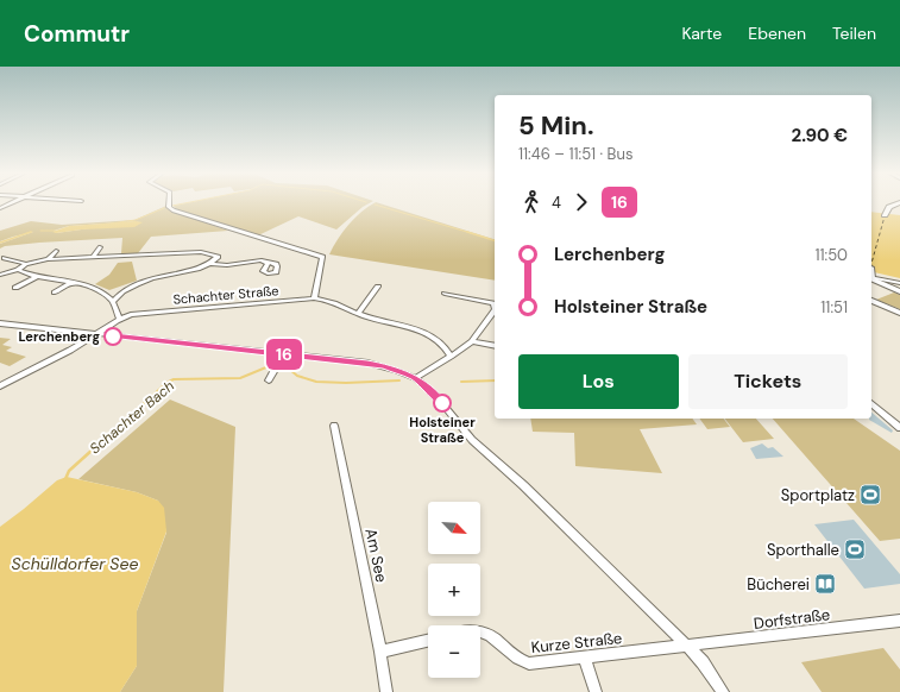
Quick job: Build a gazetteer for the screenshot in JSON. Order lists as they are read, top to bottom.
{
  "streets": {
    "street": [
      "Schachter Straße",
      "Am See",
      "Dorfstraße",
      "Kurze Straße"
    ]
  },
  "crossings": [
    ["Dorfstraße", "Kurze Straße"]
  ],
  "water": ["Schachter Bach", "Schülldorfer See"],
  "places": {
    "other": ["Lerchenberg", "Holsteiner Straße"],
    "sports": ["Sportplatz", "Sporthalle"],
    "library": ["Bücherei"]
  },
  "lines": ["bus line 16"],
  "north": "bottom right",
  "page": {
    "header": "Commutr",
    "nav": ["Karte", "Ebenen", "Teilen"],
    "on_map": "16",
    "heading": ["5 Min.", "11:46 – 11:51 · Bus", "2.90 €"],
    "legs": ["4", "16"],
    "list": [
      {
        "name": "Lerchenberg",
        "value": "11:50"
      },
      {
        "name": "Holsteiner Straße",
        "value": "11:51"
      }
    ],
    "buttons": ["Los", "Tickets"],
    "map_buttons": ["+", "−"]
  }
}
